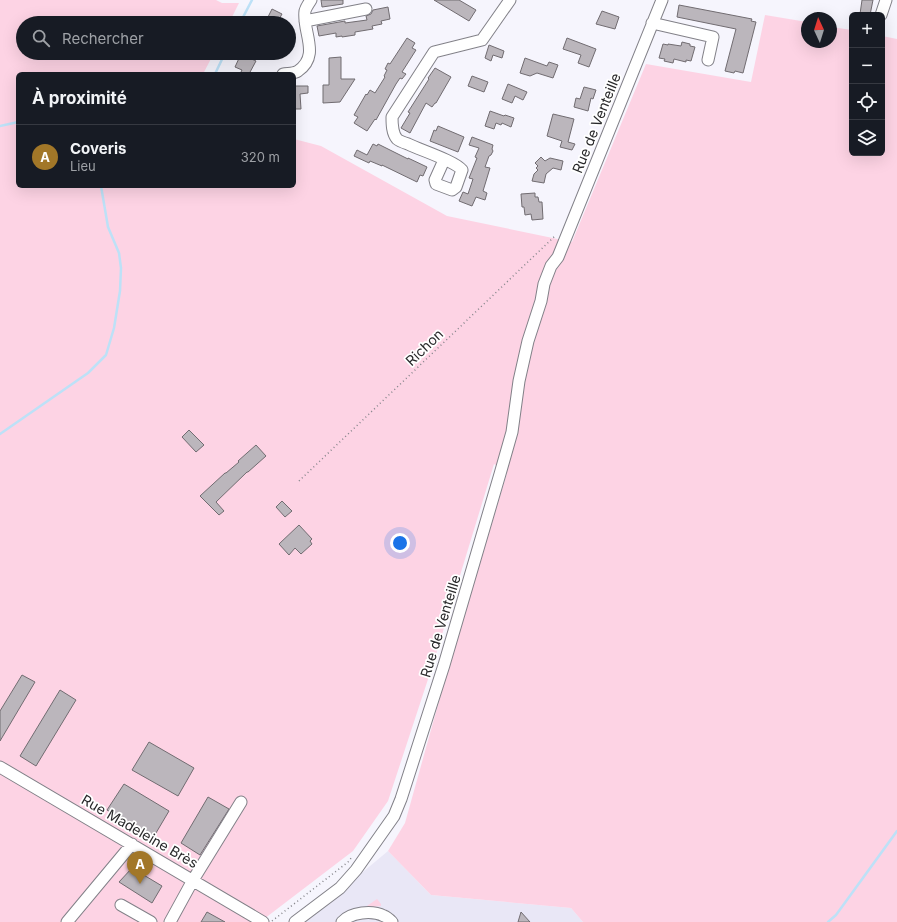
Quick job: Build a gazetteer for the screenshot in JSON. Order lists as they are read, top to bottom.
{
  "streets": {
    "street": ["Rue de Venteille", "Rue Madeleine Brès"],
    "path": ["Richon"]
  },
  "crossings": [
    ["Rue de Venteille", "Richon"]
  ],
  "north": "top",
  "page": {
    "map_buttons": ["+", "−"],
    "search": "Rechercher",
    "heading": "À proximité",
    "list": [
      {
        "mark": "A",
        "name": "Coveris",
        "note": "Lieu",
        "value": "320 m"
      }
    ],
    "pins": "A"
  }
}
